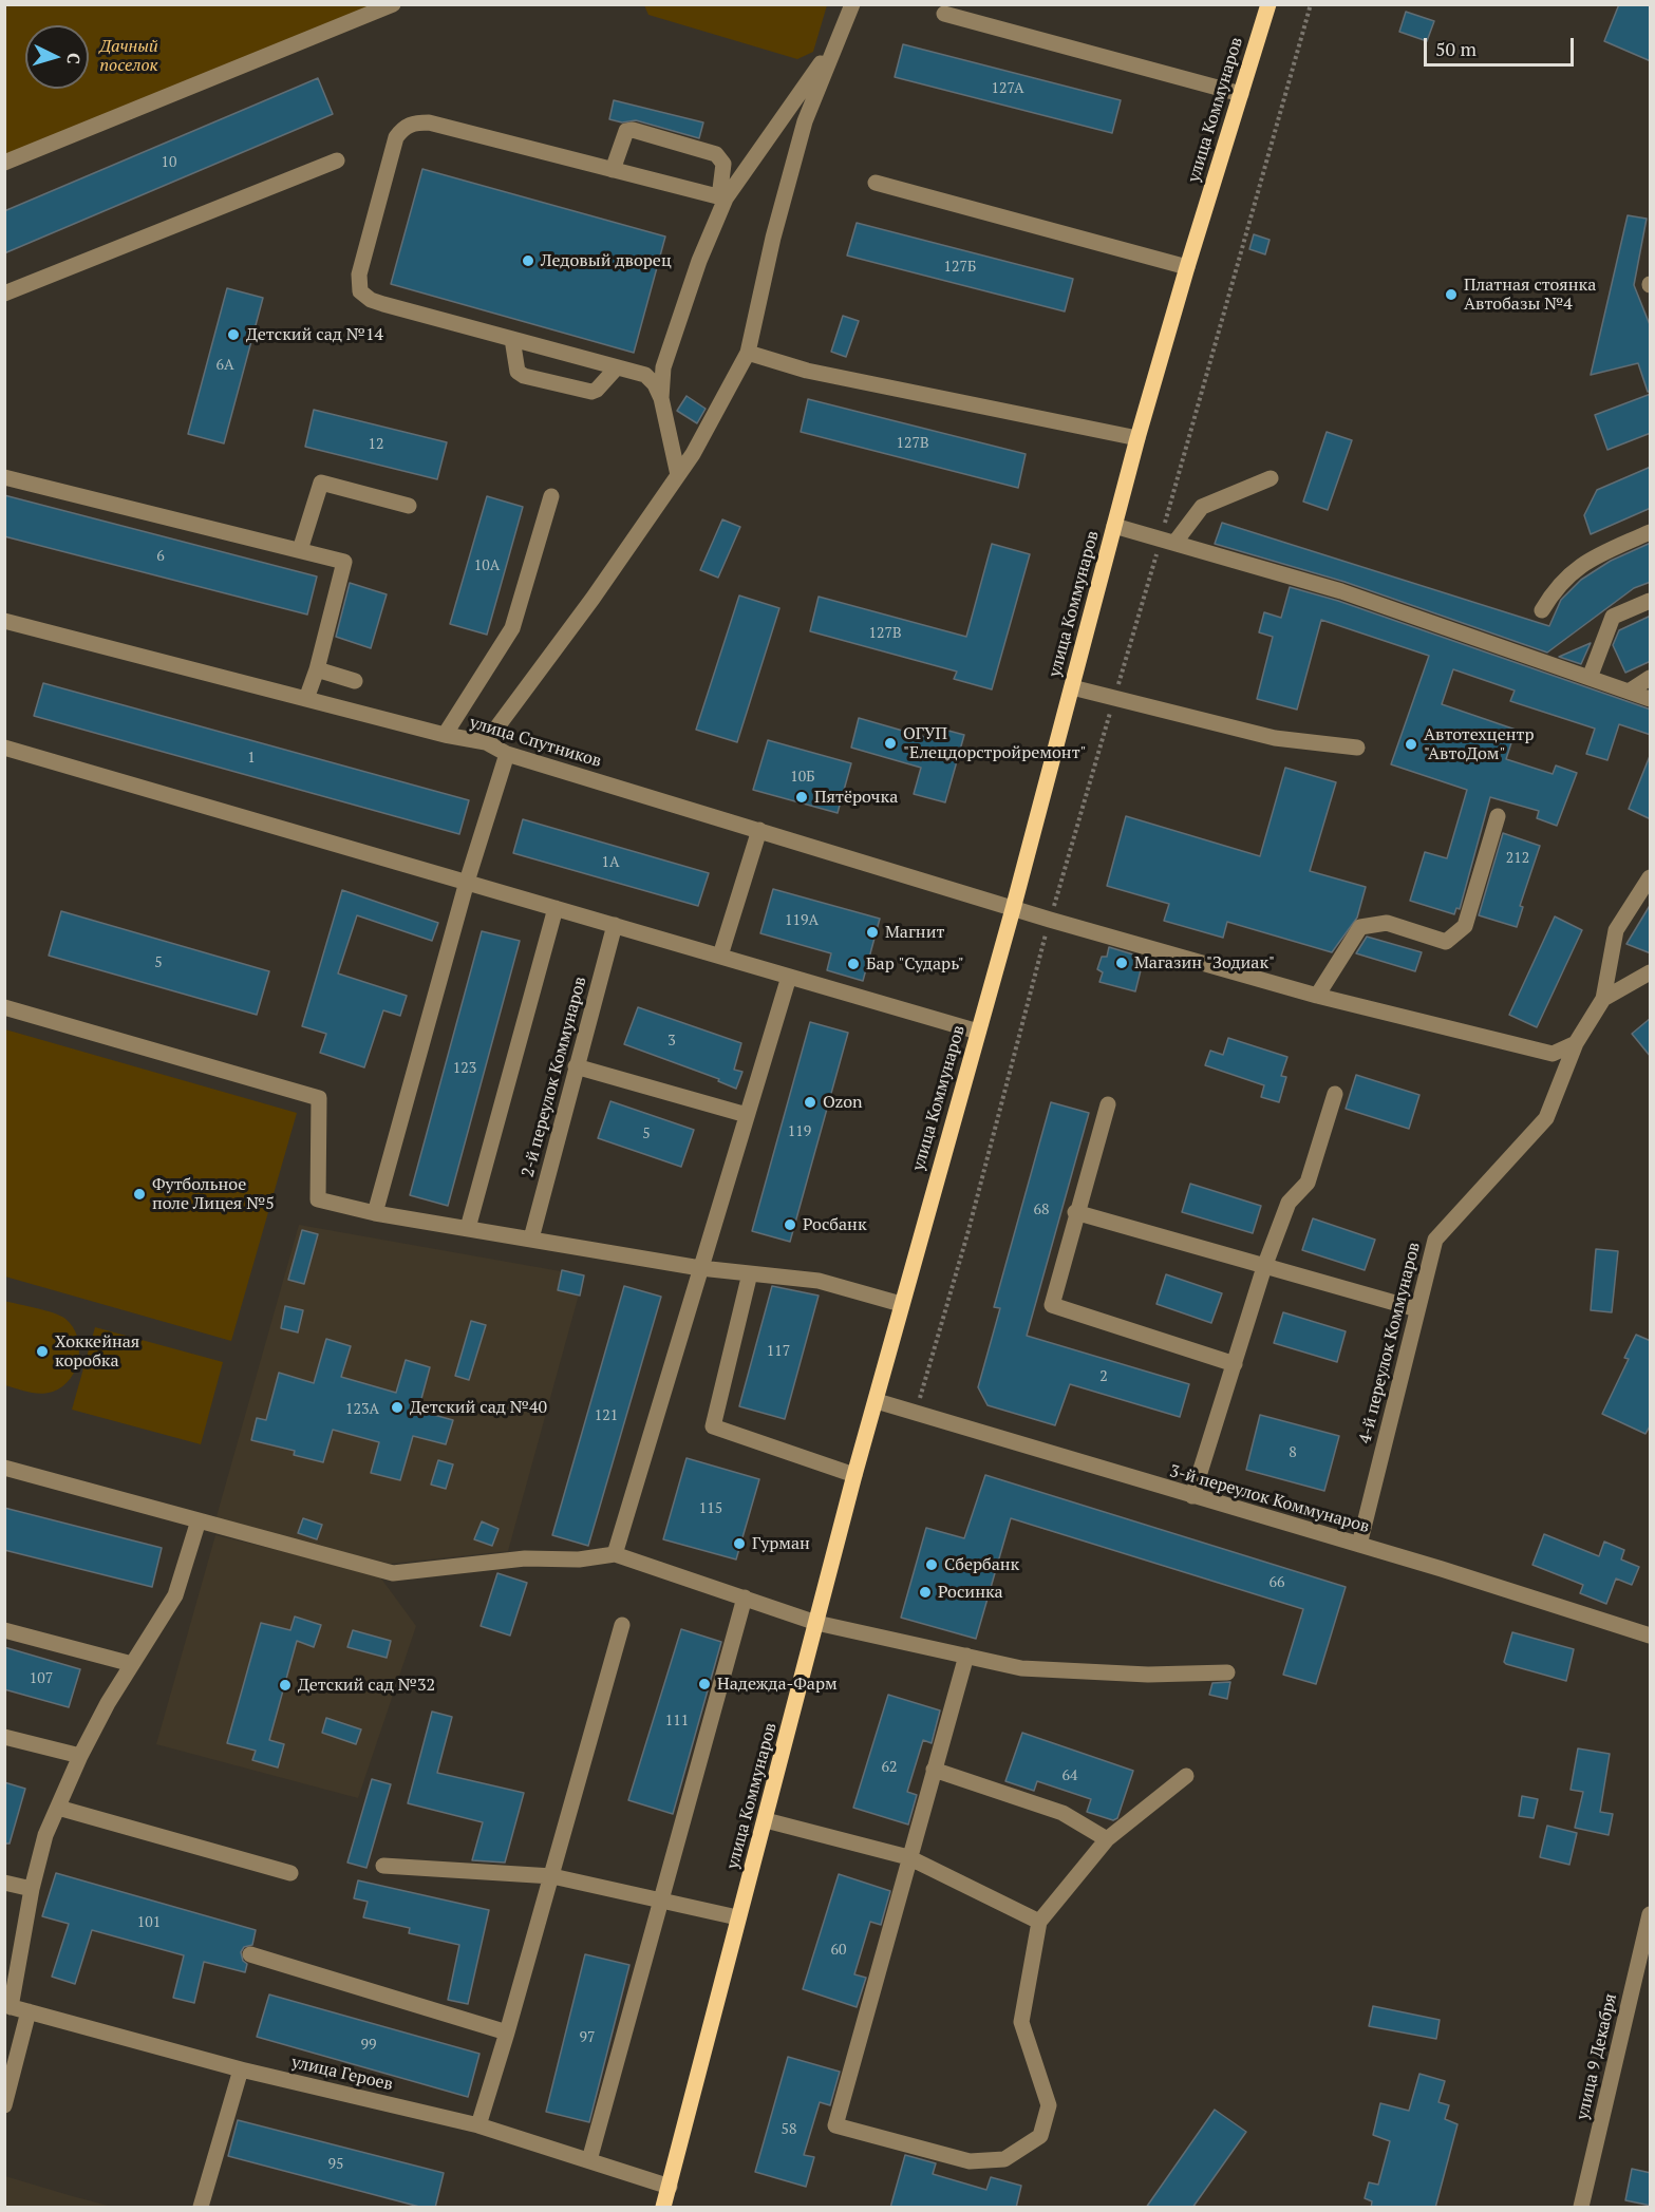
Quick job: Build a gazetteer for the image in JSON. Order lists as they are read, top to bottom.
{
  "streets": {
    "main road": ["улица Коммунаров"],
    "street": [
      "улица Спутников",
      "2-й переулок Коммунаров",
      "4-й переулок Коммунаров",
      "3-й переулок Коммунаров",
      "улица 9 Декабря",
      "улица Героев"
    ]
  },
  "crossings": [
    ["улица Коммунаров", "улица Спутников"],
    ["улица Коммунаров", "3-й переулок Коммунаров"],
    ["улица Коммунаров", "улица Героев"],
    ["улица Спутников", "4-й переулок Коммунаров"],
    ["4-й переулок Коммунаров", "3-й переулок Коммунаров"]
  ],
  "parks": ["Дачный поселок"],
  "places": [
    "Ледовый дворец",
    "Платная стоянка Автобазы №4",
    "Детский сад №14",
    "ОГУП \"Елецдорстройремонт\"",
    "Автотехцентр \"АвтоДом\"",
    "Пятёрочка",
    "Магнит",
    "Магазин \"Зодиак\"",
    "Бар \"Сударь\"",
    "Ozon",
    "Футбольное поле Лицея №5",
    "Росбанк",
    "Хоккейная коробка",
    "Детский сад №40",
    "Гурман",
    "Сбербанк",
    "Росинка",
    "Надежда-Фарм",
    "Детский сад №32"
  ],
  "house_numbers": [
    "127А",
    "10",
    "127Б",
    "6А",
    "127В",
    "12",
    "6",
    "10А",
    "127В",
    "1",
    "10Б",
    "212",
    "1А",
    "119А",
    "5",
    "3",
    "123",
    "119",
    "5",
    "68",
    "117",
    "2",
    "123А",
    "121",
    "8",
    "115",
    "66",
    "107",
    "111",
    "62",
    "64",
    "101",
    "60",
    "97",
    "99",
    "58",
    "95"
  ],
  "scale_bar": "50 m",
  "north": "right"
}
